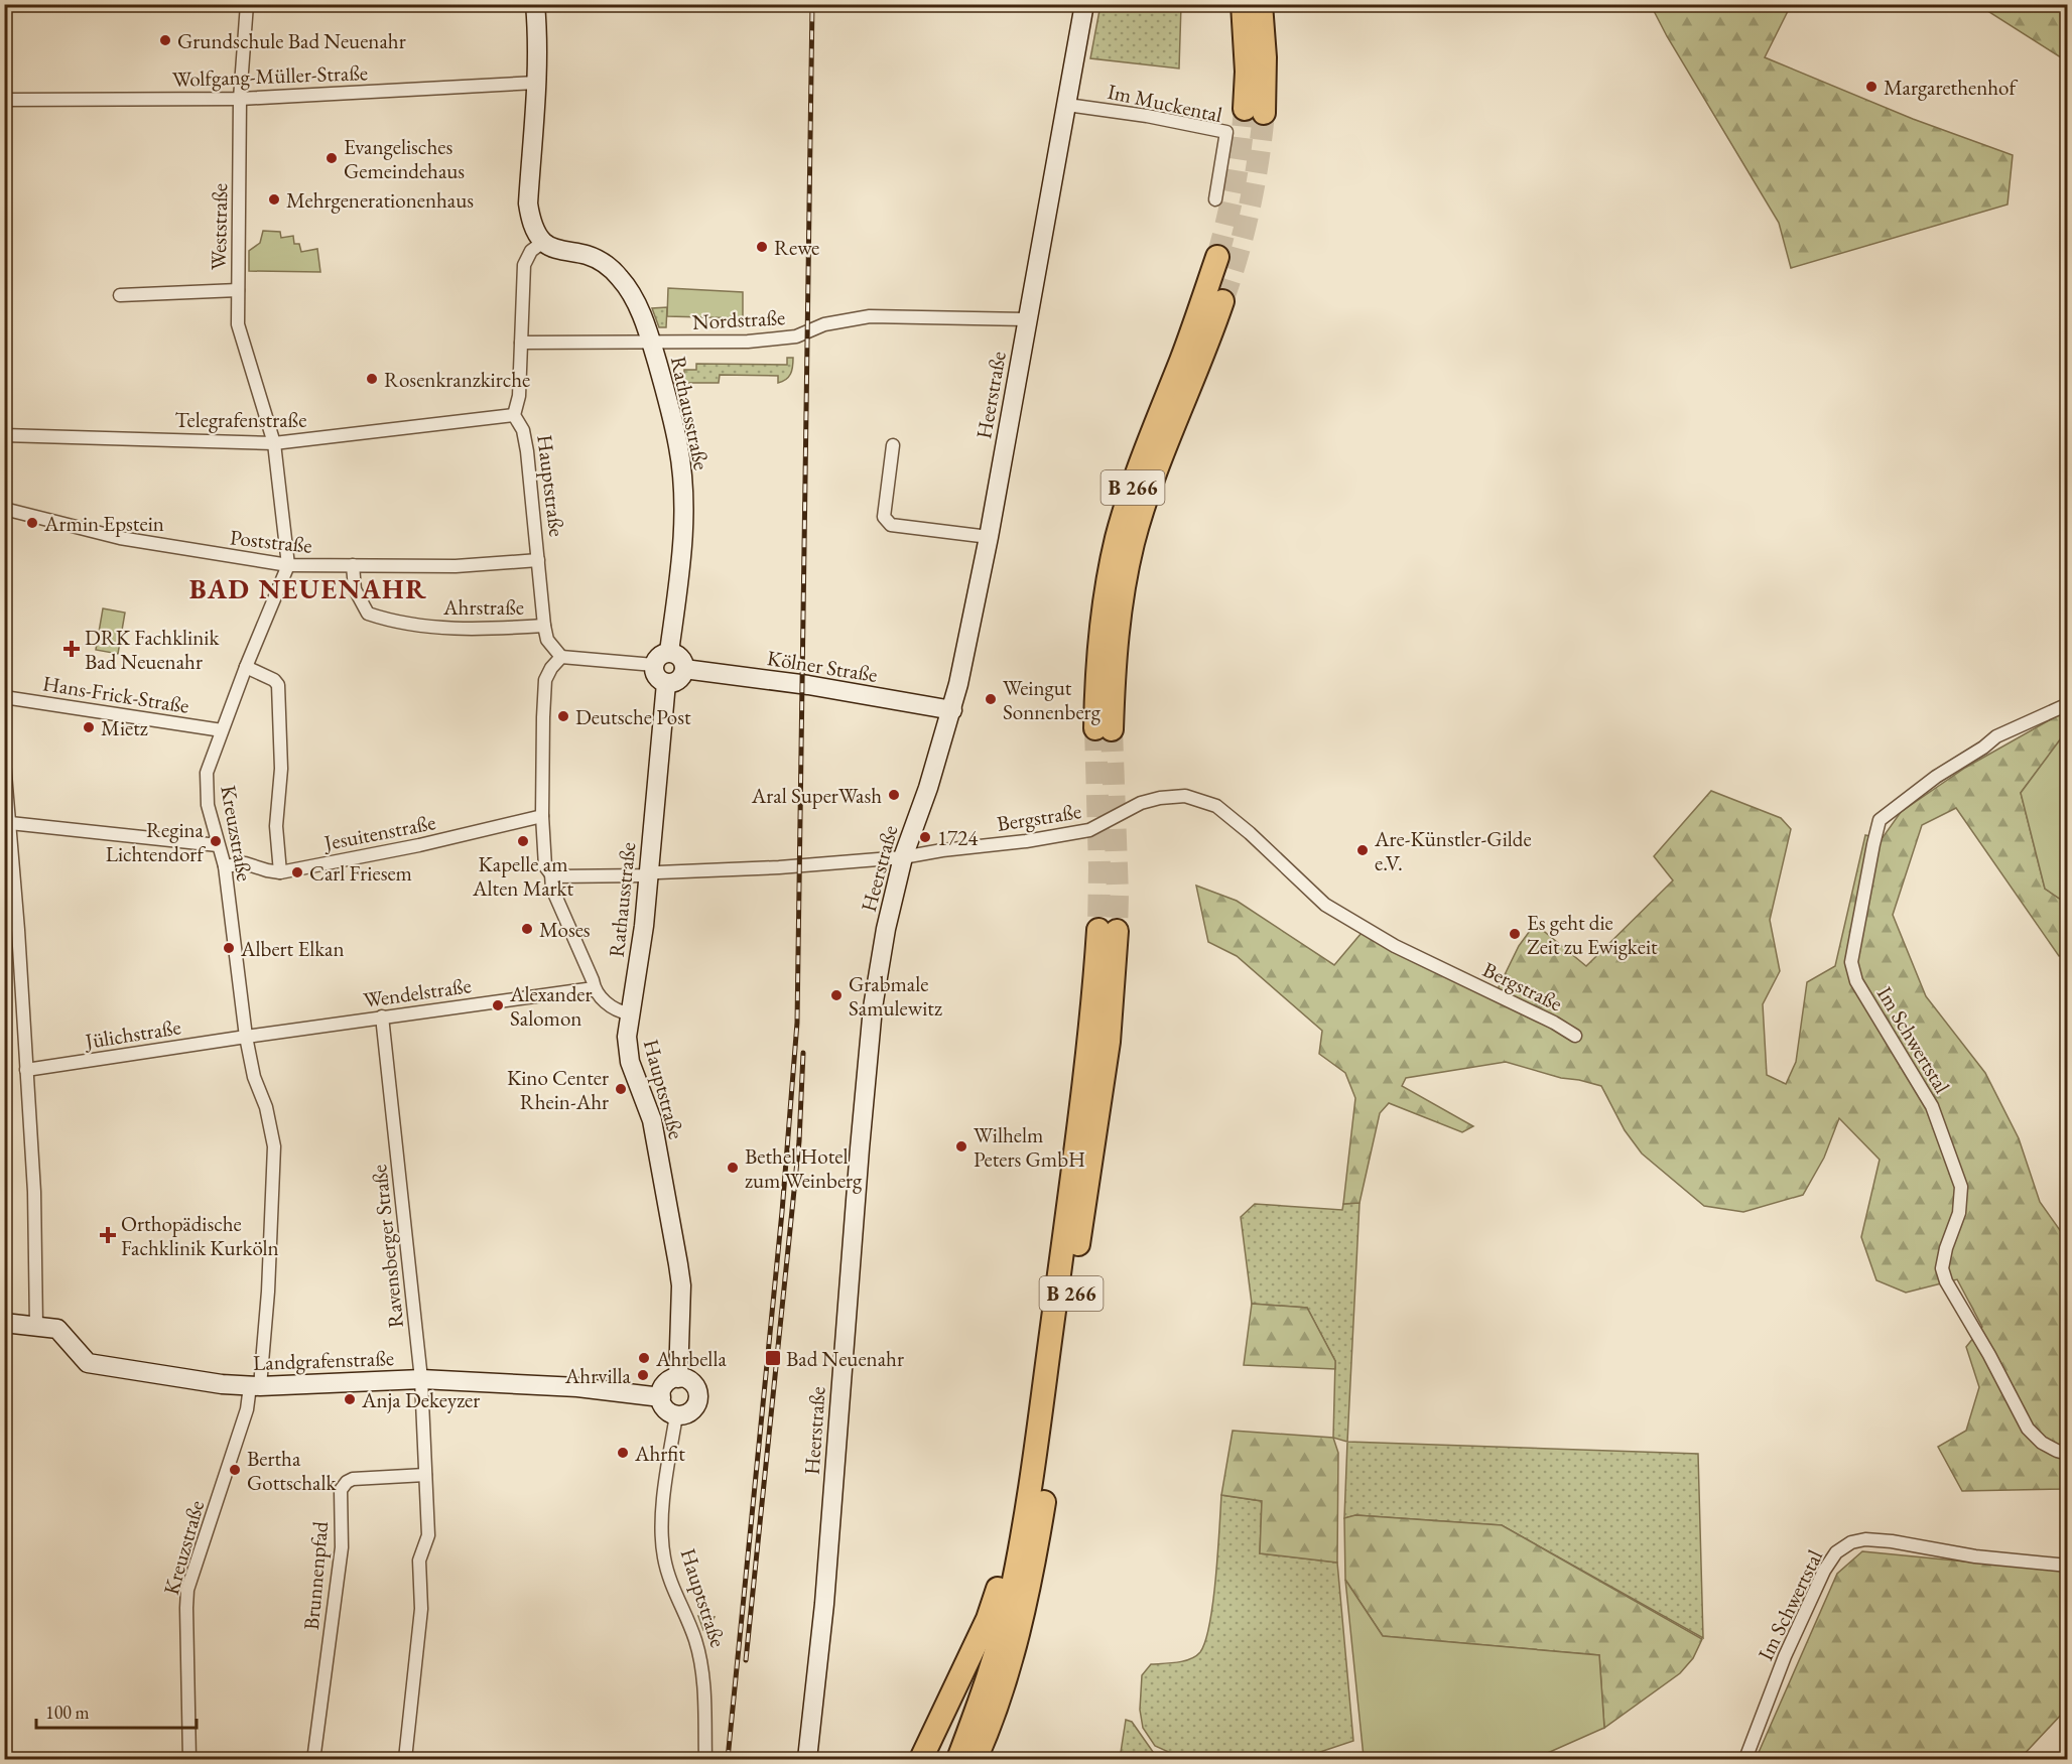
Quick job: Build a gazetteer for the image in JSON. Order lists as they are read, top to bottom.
{
  "streets": {
    "highway": ["B 266"],
    "street": [
      "Wolfgang-Müller-Straße",
      "Im Muckental",
      "Weststraße",
      "Nordstraße",
      "Heerstraße",
      "Rathausstraße",
      "Telegrafenstraße",
      "Hauptstraße",
      "Poststraße",
      "Ahrstraße",
      "Kölner Straße",
      "Hans-Frick-Straße",
      "Bergstraße",
      "Jesuitenstraße",
      "Kreuzstraße",
      "Wendelstraße",
      "Jülichstraße",
      "Im Schwertstal",
      "Ravensberger Straße",
      "Landgrafenstraße",
      "Brunnenpfad"
    ]
  },
  "crossings": [
    ["Wolfgang-Müller-Straße", "Weststraße"],
    ["Im Muckental", "Heerstraße"],
    ["Weststraße", "Telegrafenstraße"],
    ["Nordstraße", "Heerstraße"],
    ["Nordstraße", "Rathausstraße"],
    ["Nordstraße", "Hauptstraße"],
    ["Heerstraße", "Kölner Straße"],
    ["Heerstraße", "Bergstraße"],
    ["Rathausstraße", "Hauptstraße"],
    ["Rathausstraße", "Kölner Straße"],
    ["Rathausstraße", "Bergstraße"],
    ["Telegrafenstraße", "Hauptstraße"],
    ["Hauptstraße", "Poststraße"],
    ["Hauptstraße", "Ahrstraße"],
    ["Hauptstraße", "Bergstraße"],
    ["Hauptstraße", "Jesuitenstraße"],
    ["Hauptstraße", "Wendelstraße"],
    ["Hauptstraße", "Landgrafenstraße"],
    ["Poststraße", "Ahrstraße"],
    ["Poststraße", "Kreuzstraße"],
    ["Hans-Frick-Straße", "Kreuzstraße"],
    ["Jesuitenstraße", "Kreuzstraße"],
    ["Kreuzstraße", "Wendelstraße"],
    ["Kreuzstraße", "Jülichstraße"],
    ["Kreuzstraße", "Landgrafenstraße"],
    ["Wendelstraße", "Jülichstraße"],
    ["Wendelstraße", "Ravensberger Straße"],
    ["Ravensberger Straße", "Landgrafenstraße"],
    ["Ravensberger Straße", "Brunnenpfad"]
  ],
  "districts": ["BAD NEUENAHR"],
  "places": {
    "other": [
      "Grundschule Bad Neuenahr",
      "Margarethenhof",
      "Evangelisches Gemeindehaus",
      "Mehrgenerationenhaus",
      "Rewe",
      "Rosenkranzkirche",
      "Armin Epstein",
      "Weingut Sonnenberg",
      "Deutsche Post",
      "Mietz",
      "Aral SuperWash",
      "1724",
      "Regina Lichtendorf",
      "Kapelle am Alten Markt",
      "Are-Künstler-Gilde e.V.",
      "Carl Friesem",
      "Moses",
      "Es geht die Zeit zu Ewigkeit",
      "Albert Elkan",
      "Grabmale Samulewitz",
      "Alexander Salomon",
      "Kino Center Rhein-Ahr",
      "Wilhelm Peters GmbH",
      "Bethel Hotel zum Weinberg",
      "Ahrbella",
      "Ahrvilla",
      "Anja Dekeyzer",
      "Ahrfit",
      "Bertha Gottschalk"
    ],
    "health": ["DRK Fachklinik Bad Neuenahr", "Orthopädische Fachklinik Kurköln"],
    "transit": ["Bad Neuenahr"]
  },
  "scale_bar": "100 m"
}
